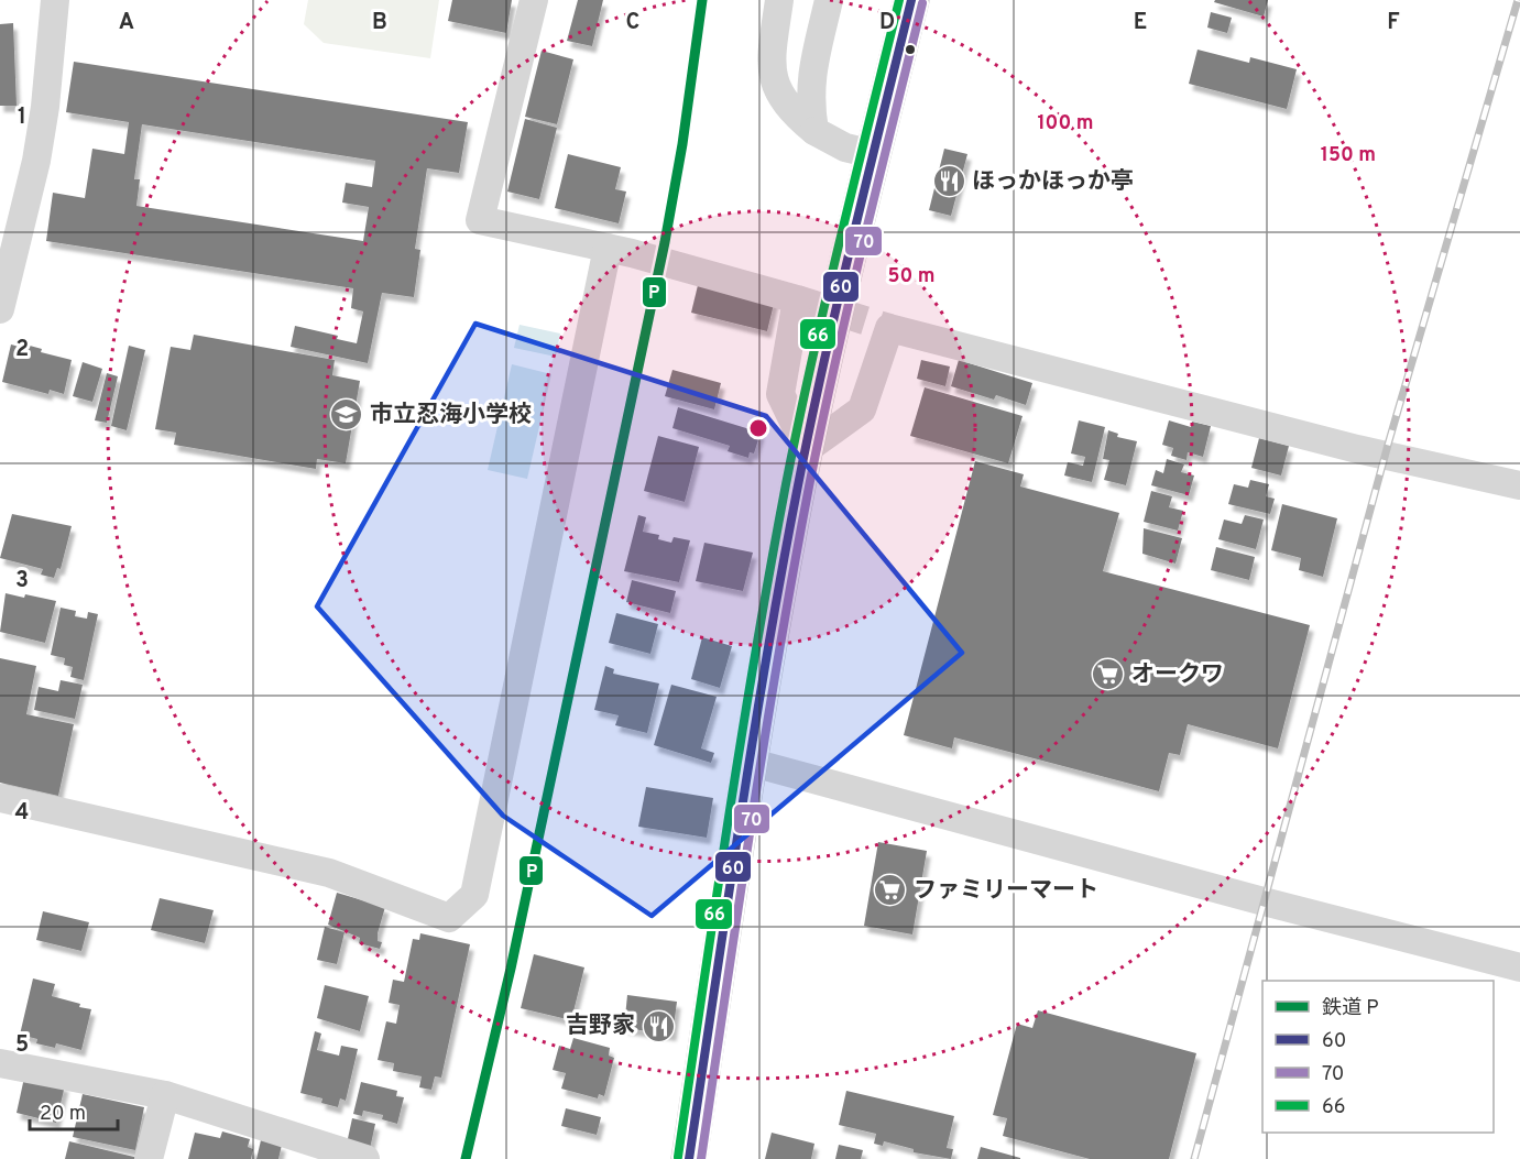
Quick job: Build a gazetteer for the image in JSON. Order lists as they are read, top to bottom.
{
  "places": {
    "restaurant": ["ほっかほっか亭", "吉野家"],
    "school or university": ["市立忍海小学校"],
    "supermarket": ["オークワ", "ファミリーマート"]
  },
  "lines": [
    "rail line P",
    "transit line 60",
    "transit line 66",
    "transit line 70"
  ],
  "legend": [
    "鉄道 P",
    "60",
    "70",
    "66"
  ],
  "scale_bar": "20 m",
  "grid": {
    "columns": [
      "A",
      "B",
      "C",
      "D",
      "E",
      "F"
    ],
    "rows": [
      "1",
      "2",
      "3",
      "4",
      "5"
    ]
  },
  "rings": ["100 m", "150 m", "50 m"]
}
